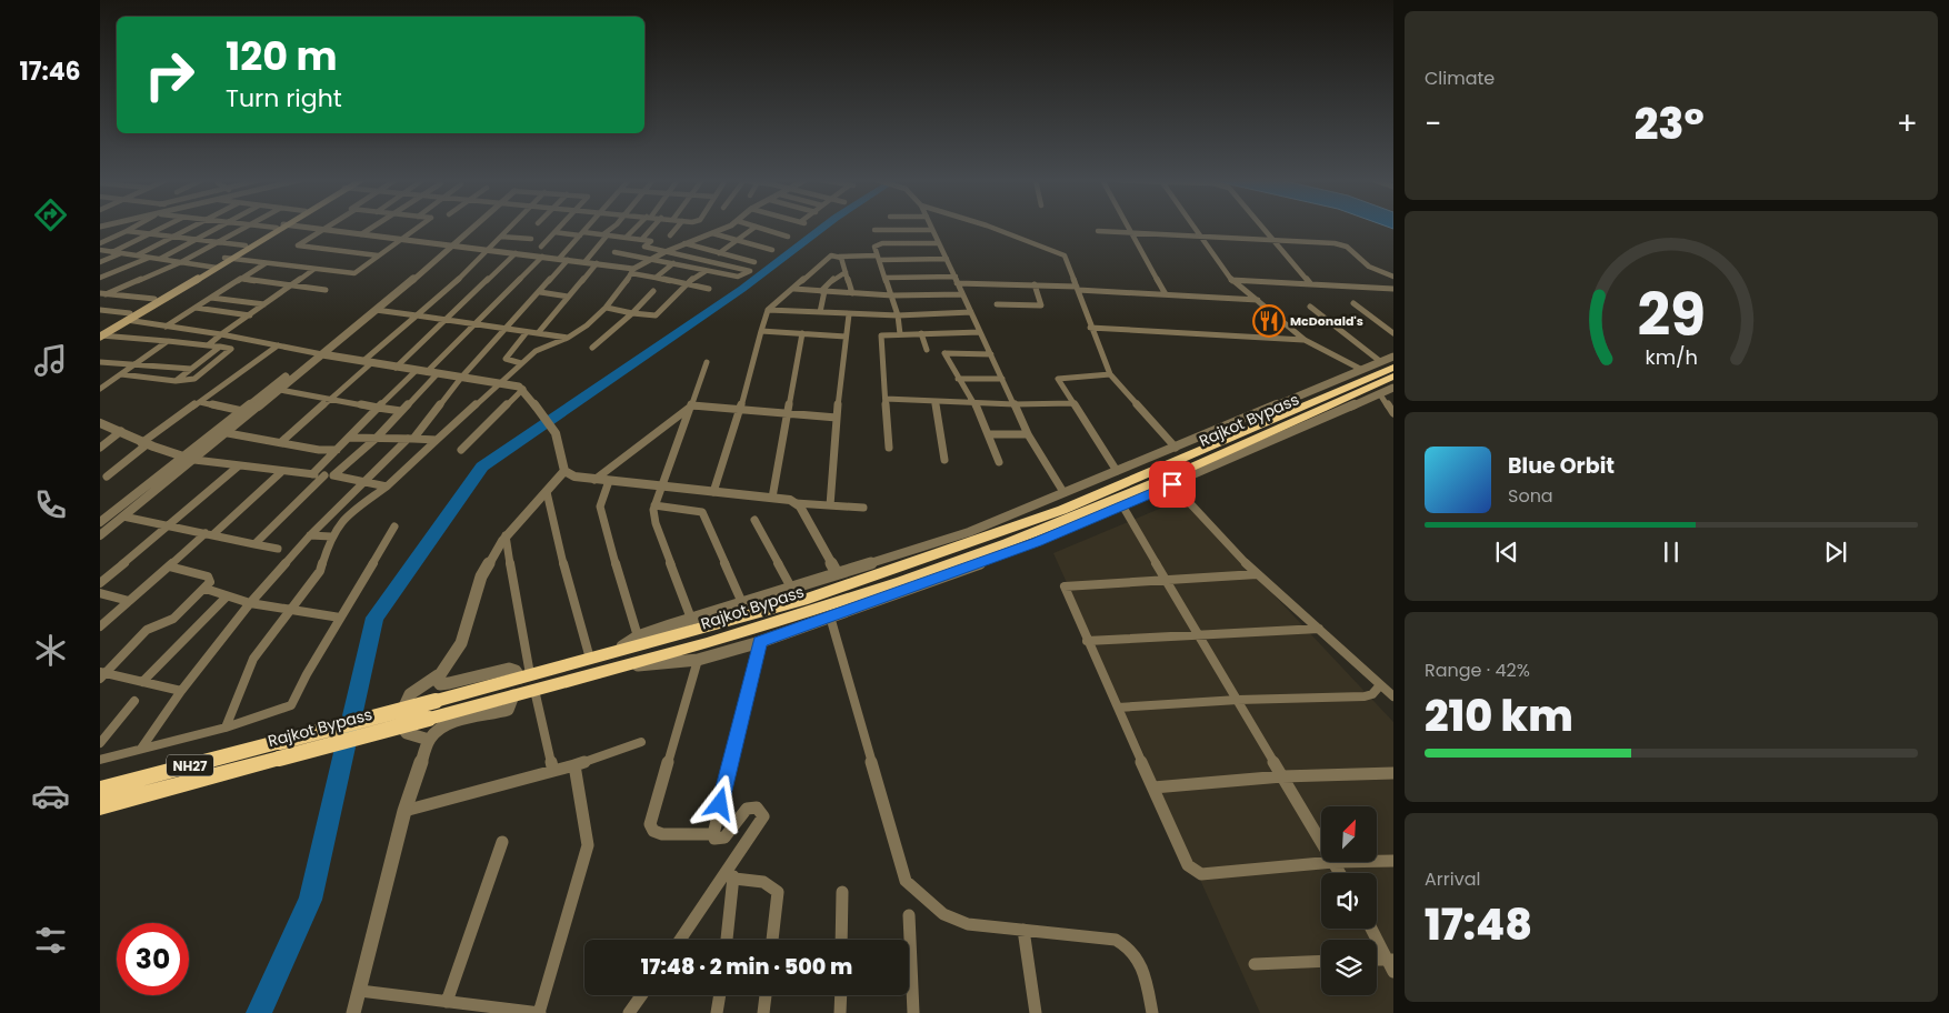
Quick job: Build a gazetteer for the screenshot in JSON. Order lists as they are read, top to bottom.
{
  "streets": {
    "highway": ["Rajkot Bypass", "NH27"]
  },
  "places": {
    "restaurant": ["McDonald's"]
  },
  "north": "top right",
  "page": {
    "tabs": "17:46",
    "tile": [
      "Climate",
      ["Range · 42%", "210 km"],
      ["Arrival", "17:48"]
    ],
    "turn": ["120 m", "Turn right"],
    "heat": ["−", "23°", "+"],
    "song": ["Blue Orbit", "Sona"],
    "limit": "30",
    "trip": "17:48 · 2 min · 500 m",
    "gauge": ["29", "km/h"]
  }
}
